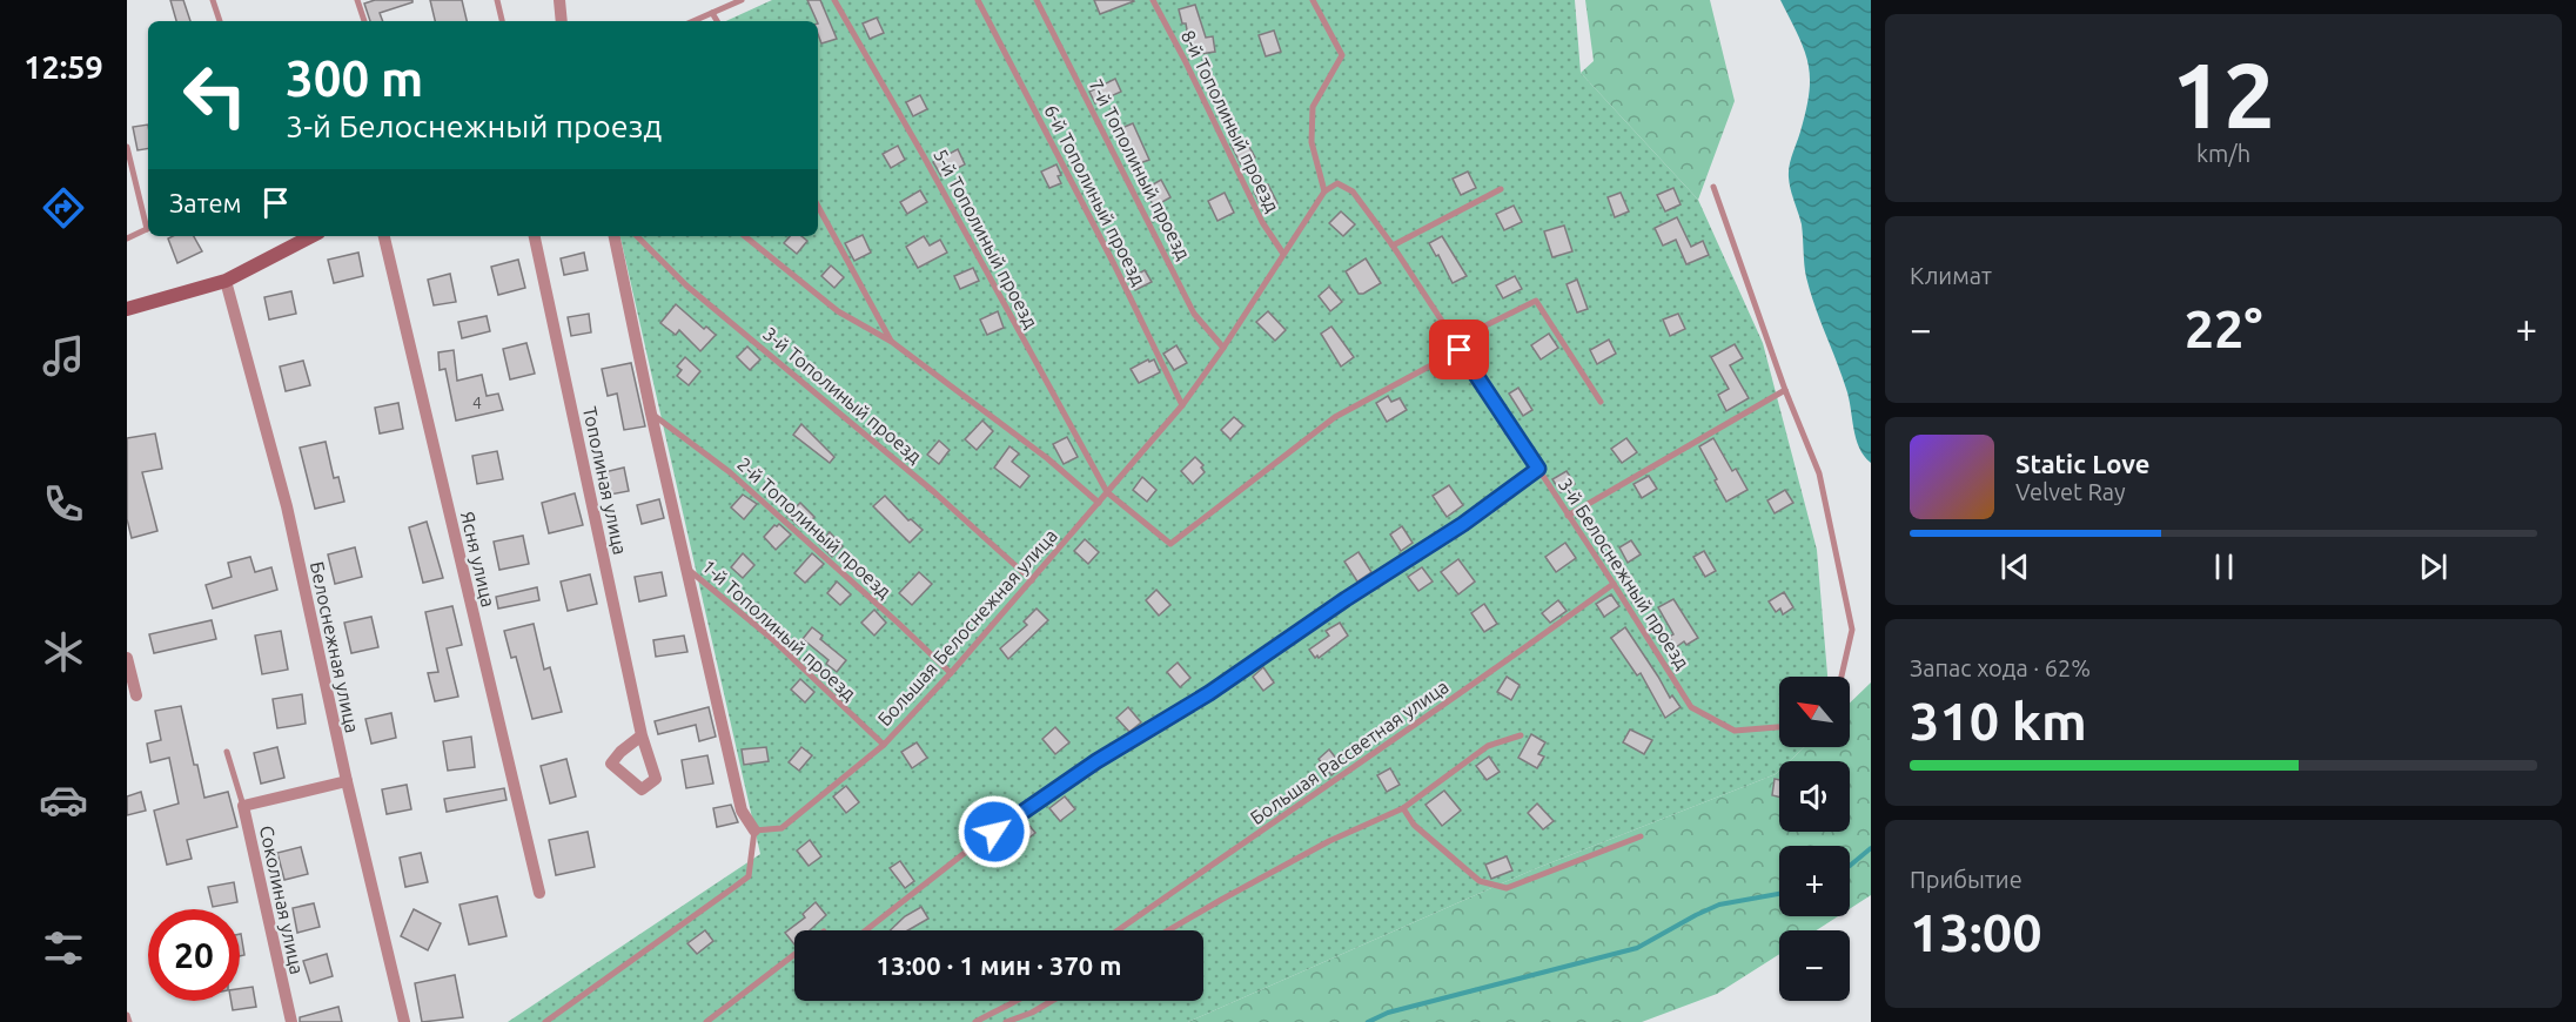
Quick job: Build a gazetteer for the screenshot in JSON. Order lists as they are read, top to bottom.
{
  "streets": {
    "street": [
      "Тополиная улица",
      "Ясня улица",
      "Белоснежная улица",
      "Соколиная улица"
    ],
    "lane": [
      "8-й Тополиный проезд",
      "7-й Тополиный проезд",
      "6-й Тополиный проезд",
      "5-й Тополиный проезд",
      "3-й Тополиный проезд",
      "2-й Тополиный проезд",
      "3-й Белоснежный проезд",
      "Большая Белоснежная улица",
      "1-й Тополиный проезд",
      "Большая Рассветная улица"
    ]
  },
  "crossings": [
    ["8-й Тополиный проезд", "Большая Белоснежная улица"],
    ["7-й Тополиный проезд", "Большая Белоснежная улица"],
    ["6-й Тополиный проезд", "Большая Белоснежная улица"],
    ["5-й Тополиный проезд", "Большая Белоснежная улица"],
    ["3-й Тополиный проезд", "Большая Белоснежная улица"],
    ["2-й Тополиный проезд", "Большая Белоснежная улица"],
    ["3-й Белоснежный проезд", "Большая Белоснежная улица"],
    ["3-й Белоснежный проезд", "Большая Рассветная улица"],
    ["Большая Белоснежная улица", "1-й Тополиный проезд"],
    ["Белоснежная улица", "Соколиная улица"]
  ],
  "house_numbers": ["4"],
  "north": "top left",
  "page": {
    "tabs": "12:59",
    "tile": [
      ["12", "km/h"],
      "Климат",
      ["Запас хода · 62%", "310 km"],
      ["Прибытие", "13:00"]
    ],
    "turn": ["300 m", "3-й Белоснежный проезд"],
    "then": "Затем",
    "heat": ["−", "22°", "+"],
    "song": ["Static Love", "Velvet Ray"],
    "map_buttons": ["+", "−"],
    "limit": "20",
    "trip": "13:00 · 1 мин · 370 m"
  }
}
